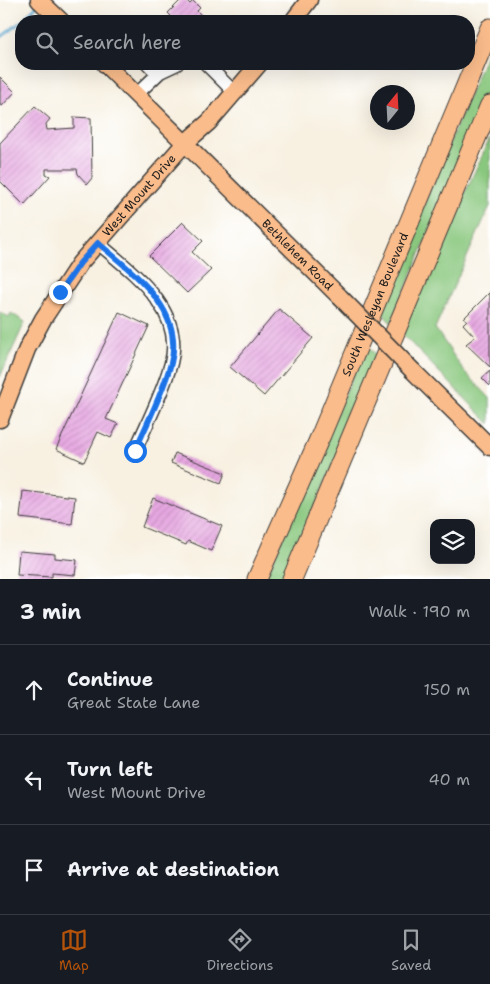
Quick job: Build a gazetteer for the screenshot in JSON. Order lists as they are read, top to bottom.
{
  "streets": {
    "highway": ["South Wesleyan Boulevard"],
    "main road": ["West Mount Drive", "Bethlehem Road"]
  },
  "crossings": [
    ["West Mount Drive", "Bethlehem Road"]
  ],
  "north": "top",
  "page": {
    "search": "Search here",
    "heading": ["3 min", "Walk · 190 m"],
    "list": [
      ["Continue", "Great State Lane", "150 m"],
      ["Turn left", "West Mount Drive", "40 m"],
      "Arrive at destination"
    ],
    "nav": ["Map", "Directions", "Saved"]
  }
}
